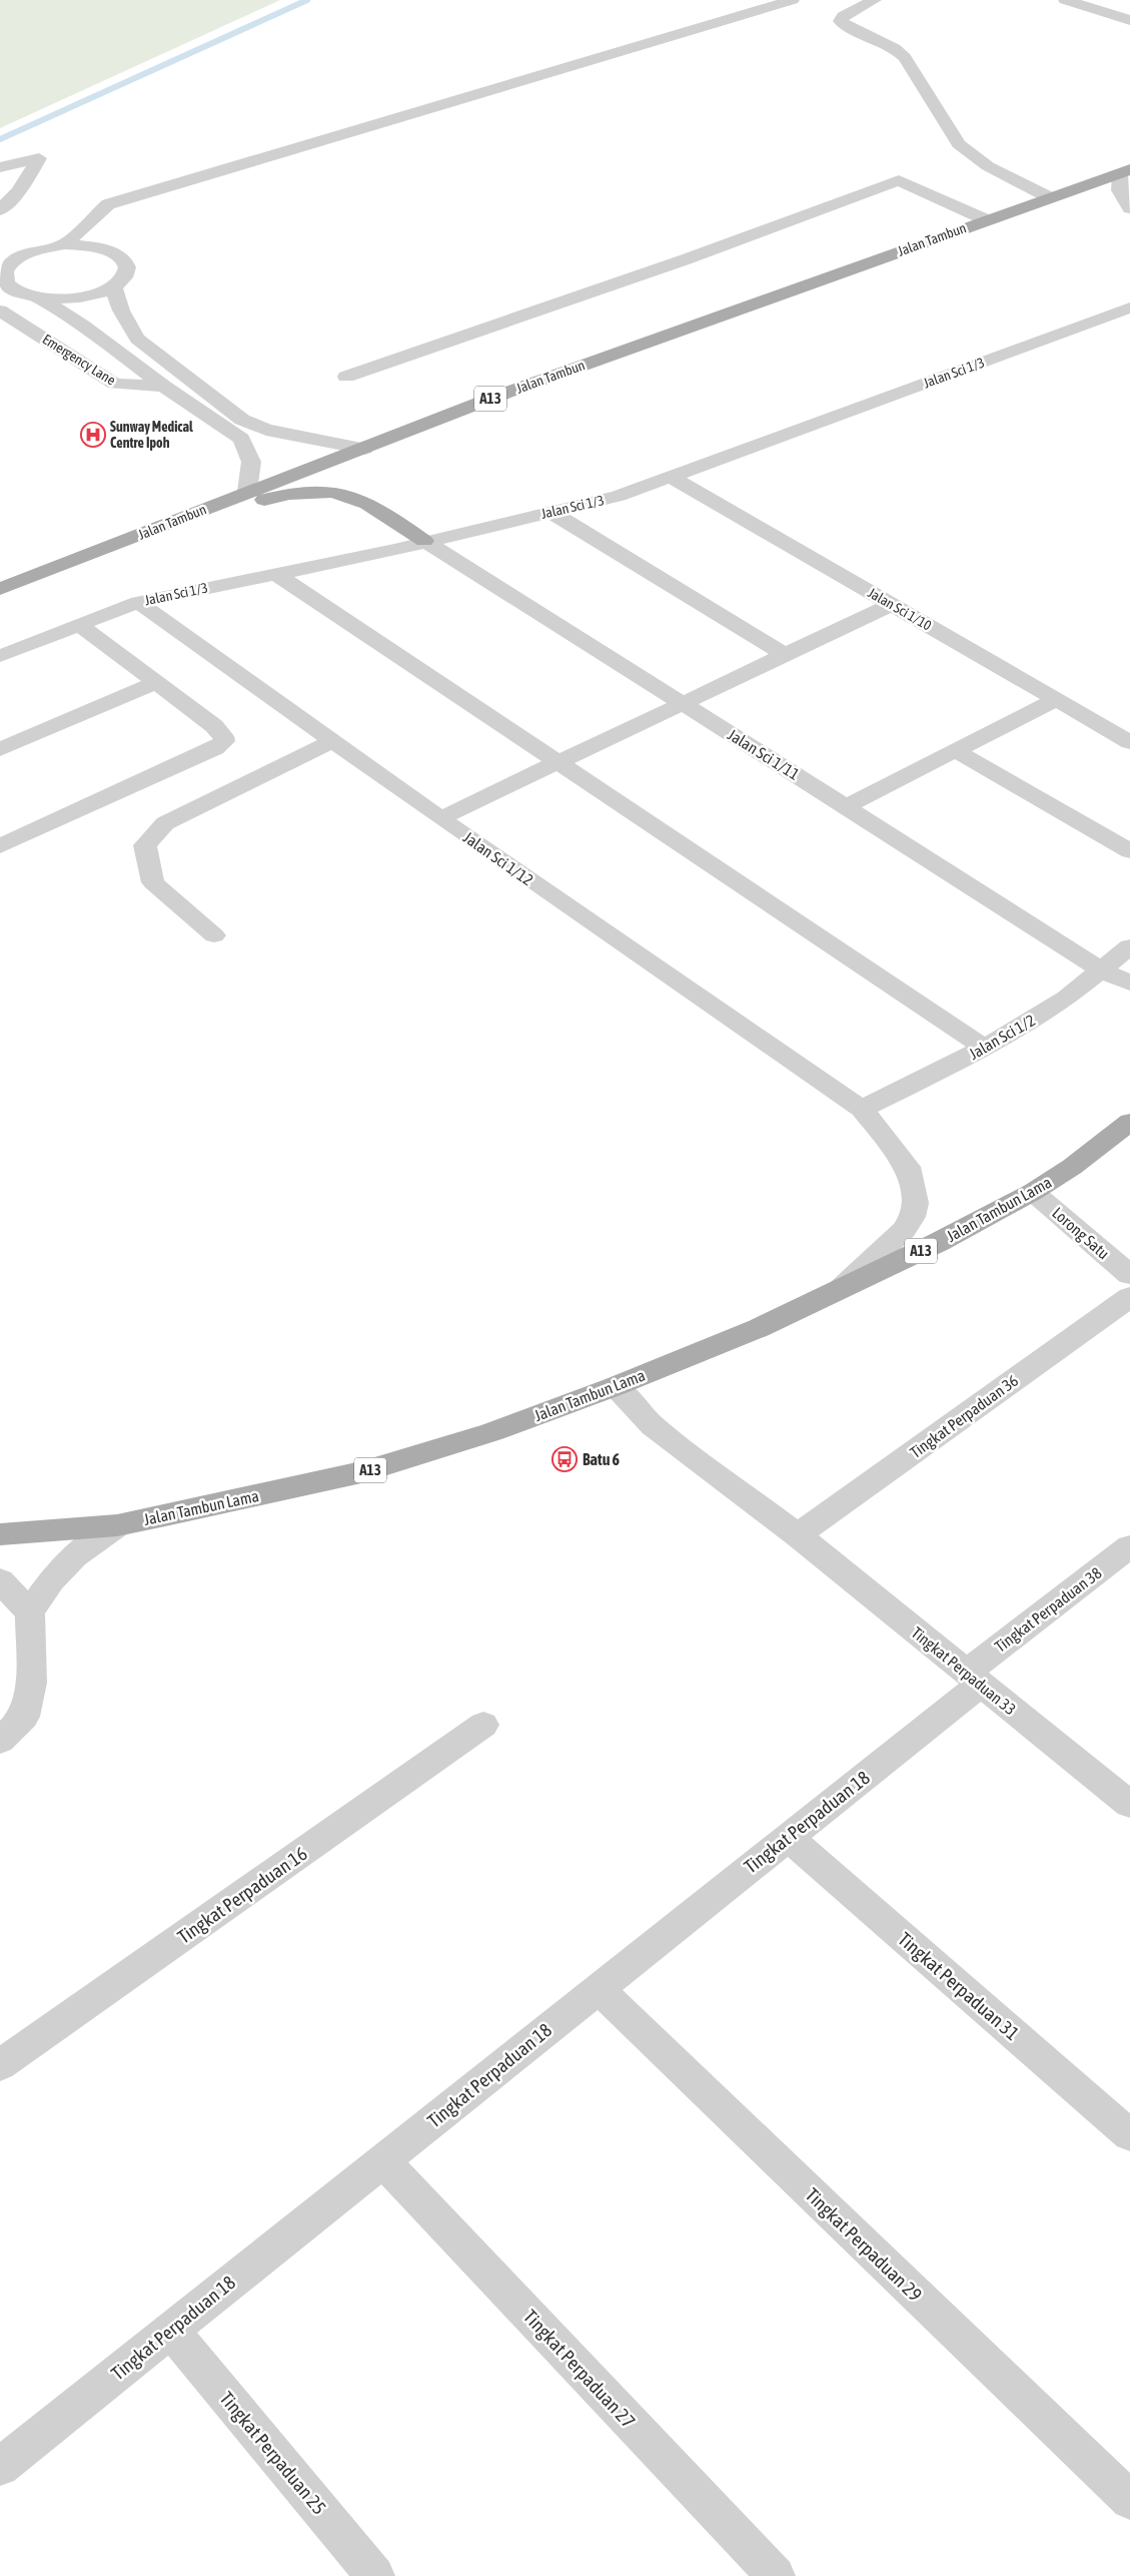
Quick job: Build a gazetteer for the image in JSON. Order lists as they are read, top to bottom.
{
  "streets": {
    "main road": ["Jalan Tambun", "A13", "Jalan Tambun Lama"],
    "street": [
      "Emergency Lane",
      "Jalan Sci 1/3",
      "Jalan Sci 1/10",
      "Jalan Sci 1/11",
      "Jalan Sci 1/12",
      "Jalan Sci 1/2",
      "Lorong Satu",
      "Tingkat Perpaduan 36",
      "Tingkat Perpaduan 38",
      "Tingkat Perpaduan 33",
      "Tingkat Perpaduan 18",
      "Tingkat Perpaduan 16",
      "Tingkat Perpaduan 31",
      "Tingkat Perpaduan 29",
      "Tingkat Perpaduan 27",
      "Tingkat Perpaduan 25"
    ]
  },
  "crossings": [
    ["Jalan Sci 1/3", "Jalan Sci 1/10"],
    ["Jalan Sci 1/3", "Jalan Sci 1/11"],
    ["Jalan Sci 1/3", "Jalan Sci 1/12"],
    ["Jalan Sci 1/11", "Jalan Sci 1/2"],
    ["Jalan Sci 1/12", "Jalan Sci 1/2"],
    ["Jalan Sci 1/12", "Jalan Tambun Lama"],
    ["Jalan Tambun Lama", "Lorong Satu"],
    ["Jalan Tambun Lama", "Tingkat Perpaduan 33"],
    ["Tingkat Perpaduan 36", "Tingkat Perpaduan 33"],
    ["Tingkat Perpaduan 38", "Tingkat Perpaduan 33"],
    ["Tingkat Perpaduan 38", "Tingkat Perpaduan 18"],
    ["Tingkat Perpaduan 33", "Tingkat Perpaduan 18"],
    ["Tingkat Perpaduan 18", "Tingkat Perpaduan 31"],
    ["Tingkat Perpaduan 18", "Tingkat Perpaduan 29"],
    ["Tingkat Perpaduan 18", "Tingkat Perpaduan 27"],
    ["Tingkat Perpaduan 18", "Tingkat Perpaduan 25"]
  ],
  "places": {
    "hospital": ["Sunway Medical Centre Ipoh"],
    "bus stop": ["Batu 6"]
  }
}
